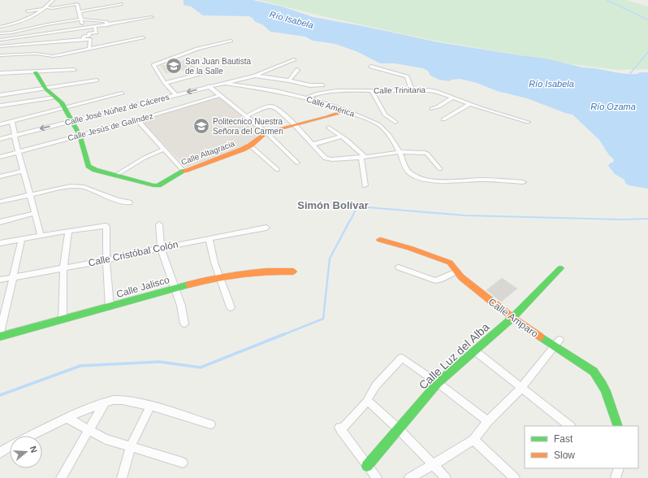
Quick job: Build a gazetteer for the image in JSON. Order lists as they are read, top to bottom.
{
  "streets": {
    "street": [
      "Calle Trinitaria",
      "Calle América",
      "Calle José Núñez de Cáceres",
      "Calle Jesús de Galíndez",
      "Calle Altagracia",
      "Calle Cristóbal Colón",
      "Calle Jalisco",
      "Calle Amparo",
      "Calle Luz del Alba"
    ]
  },
  "crossings": [
    ["Calle Trinitaria", "Calle América"],
    ["Calle América", "Calle José Núñez de Cáceres"],
    ["Calle América", "Calle Altagracia"],
    ["Calle José Núñez de Cáceres", "Calle Altagracia"],
    ["Calle Jesús de Galíndez", "Calle Altagracia"],
    ["Calle Amparo", "Calle Luz del Alba"]
  ],
  "districts": ["Simón Bolívar"],
  "water": ["Río Isabela", "Río Ozama"],
  "places": {
    "school or university": ["San Juan Bautista de la Salle", "Politecnico Nuestra Señora del Carmen"]
  },
  "legend": ["Fast", "Slow"],
  "north": "right"
}
